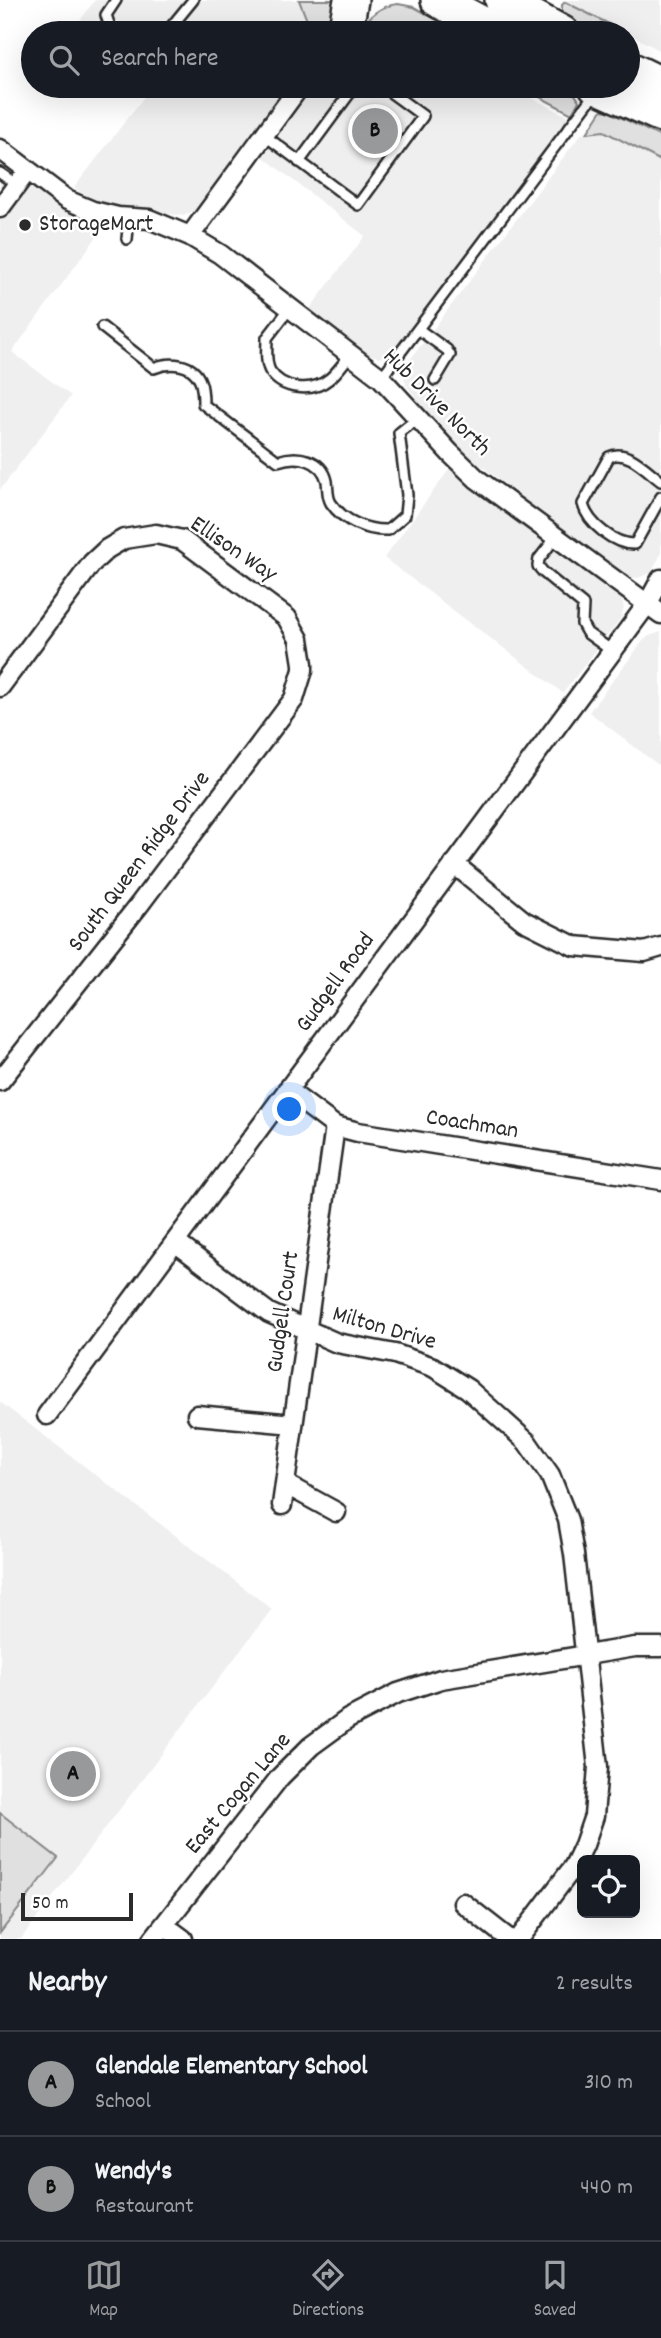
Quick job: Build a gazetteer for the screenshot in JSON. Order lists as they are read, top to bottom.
{
  "streets": {
    "street": [
      "Hub Drive North",
      "Ellison Way",
      "South Queen Ridge Drive",
      "Gudgell Road",
      "Coachman",
      "Gudgell Court",
      "Milton Drive",
      "East Cogan Lane"
    ]
  },
  "crossings": [
    ["Hub Drive North", "Gudgell Road"],
    ["Ellison Way", "South Queen Ridge Drive"],
    ["Gudgell Road", "Coachman"],
    ["Gudgell Road", "Milton Drive"],
    ["Coachman", "Gudgell Court"],
    ["Gudgell Court", "Milton Drive"],
    ["Milton Drive", "East Cogan Lane"]
  ],
  "places": ["StorageMart"],
  "scale_bar": "50 m",
  "page": {
    "search": "Search here",
    "pins": ["B", "A"],
    "scale": "50 m",
    "heading": ["Nearby", "2 results"],
    "list": [
      {
        "mark": "A",
        "name": "Glendale Elementary School",
        "note": "School",
        "value": "310 m"
      },
      {
        "mark": "B",
        "name": "Wendy's",
        "note": "Restaurant",
        "value": "440 m"
      }
    ],
    "nav": ["Map", "Directions", "Saved"]
  }
}
